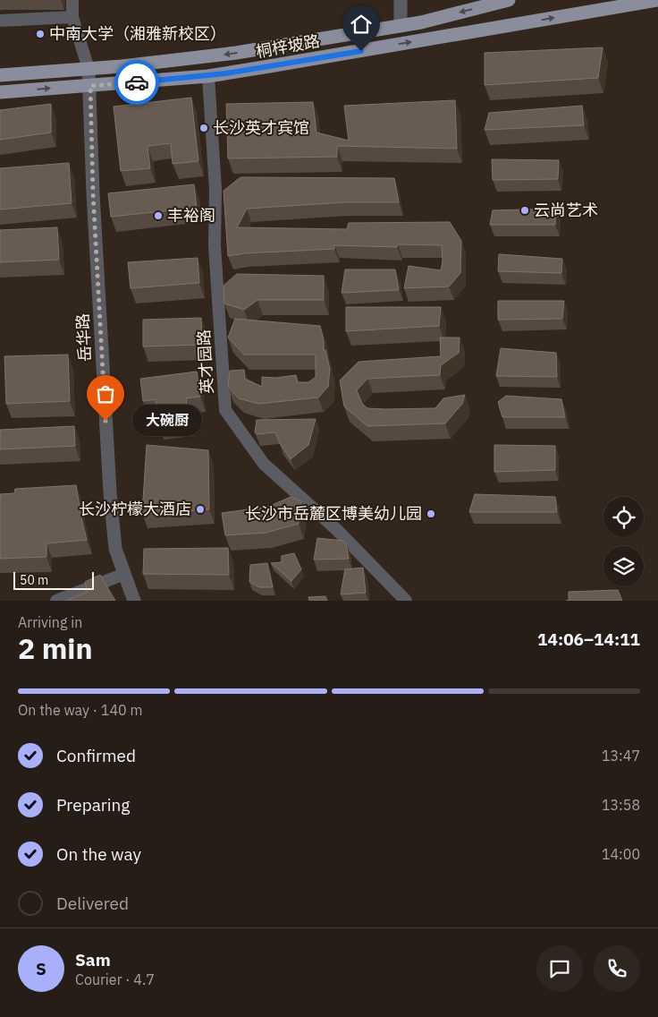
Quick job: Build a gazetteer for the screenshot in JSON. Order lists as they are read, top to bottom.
{
  "streets": {
    "main road": ["桐梓坡路"],
    "street": ["岳华路", "英才园路"]
  },
  "crossings": [
    ["桐梓坡路", "岳华路"],
    ["桐梓坡路", "英才园路"]
  ],
  "places": [
    "中南大学（湘雅新校区）",
    "长沙英才宾馆",
    "云尚艺术",
    "丰裕阁",
    "大碗厨",
    "长沙柠檬大酒店",
    "长沙市岳麓区博美幼儿园"
  ],
  "scale_bar": "50 m",
  "page": {
    "bubble": "大碗厨",
    "scale": "50 m",
    "heading": ["2 min", "Arriving in", "14:06–14:11"],
    "panel": ["Sam", "Courier · 4.7"],
    "bar": "On the way · 140 m",
    "list": [
      ["Confirmed", "13:47"],
      ["Preparing", "13:58"],
      ["On the way", "14:00"],
      "Delivered"
    ],
    "round": "S"
  }
}
